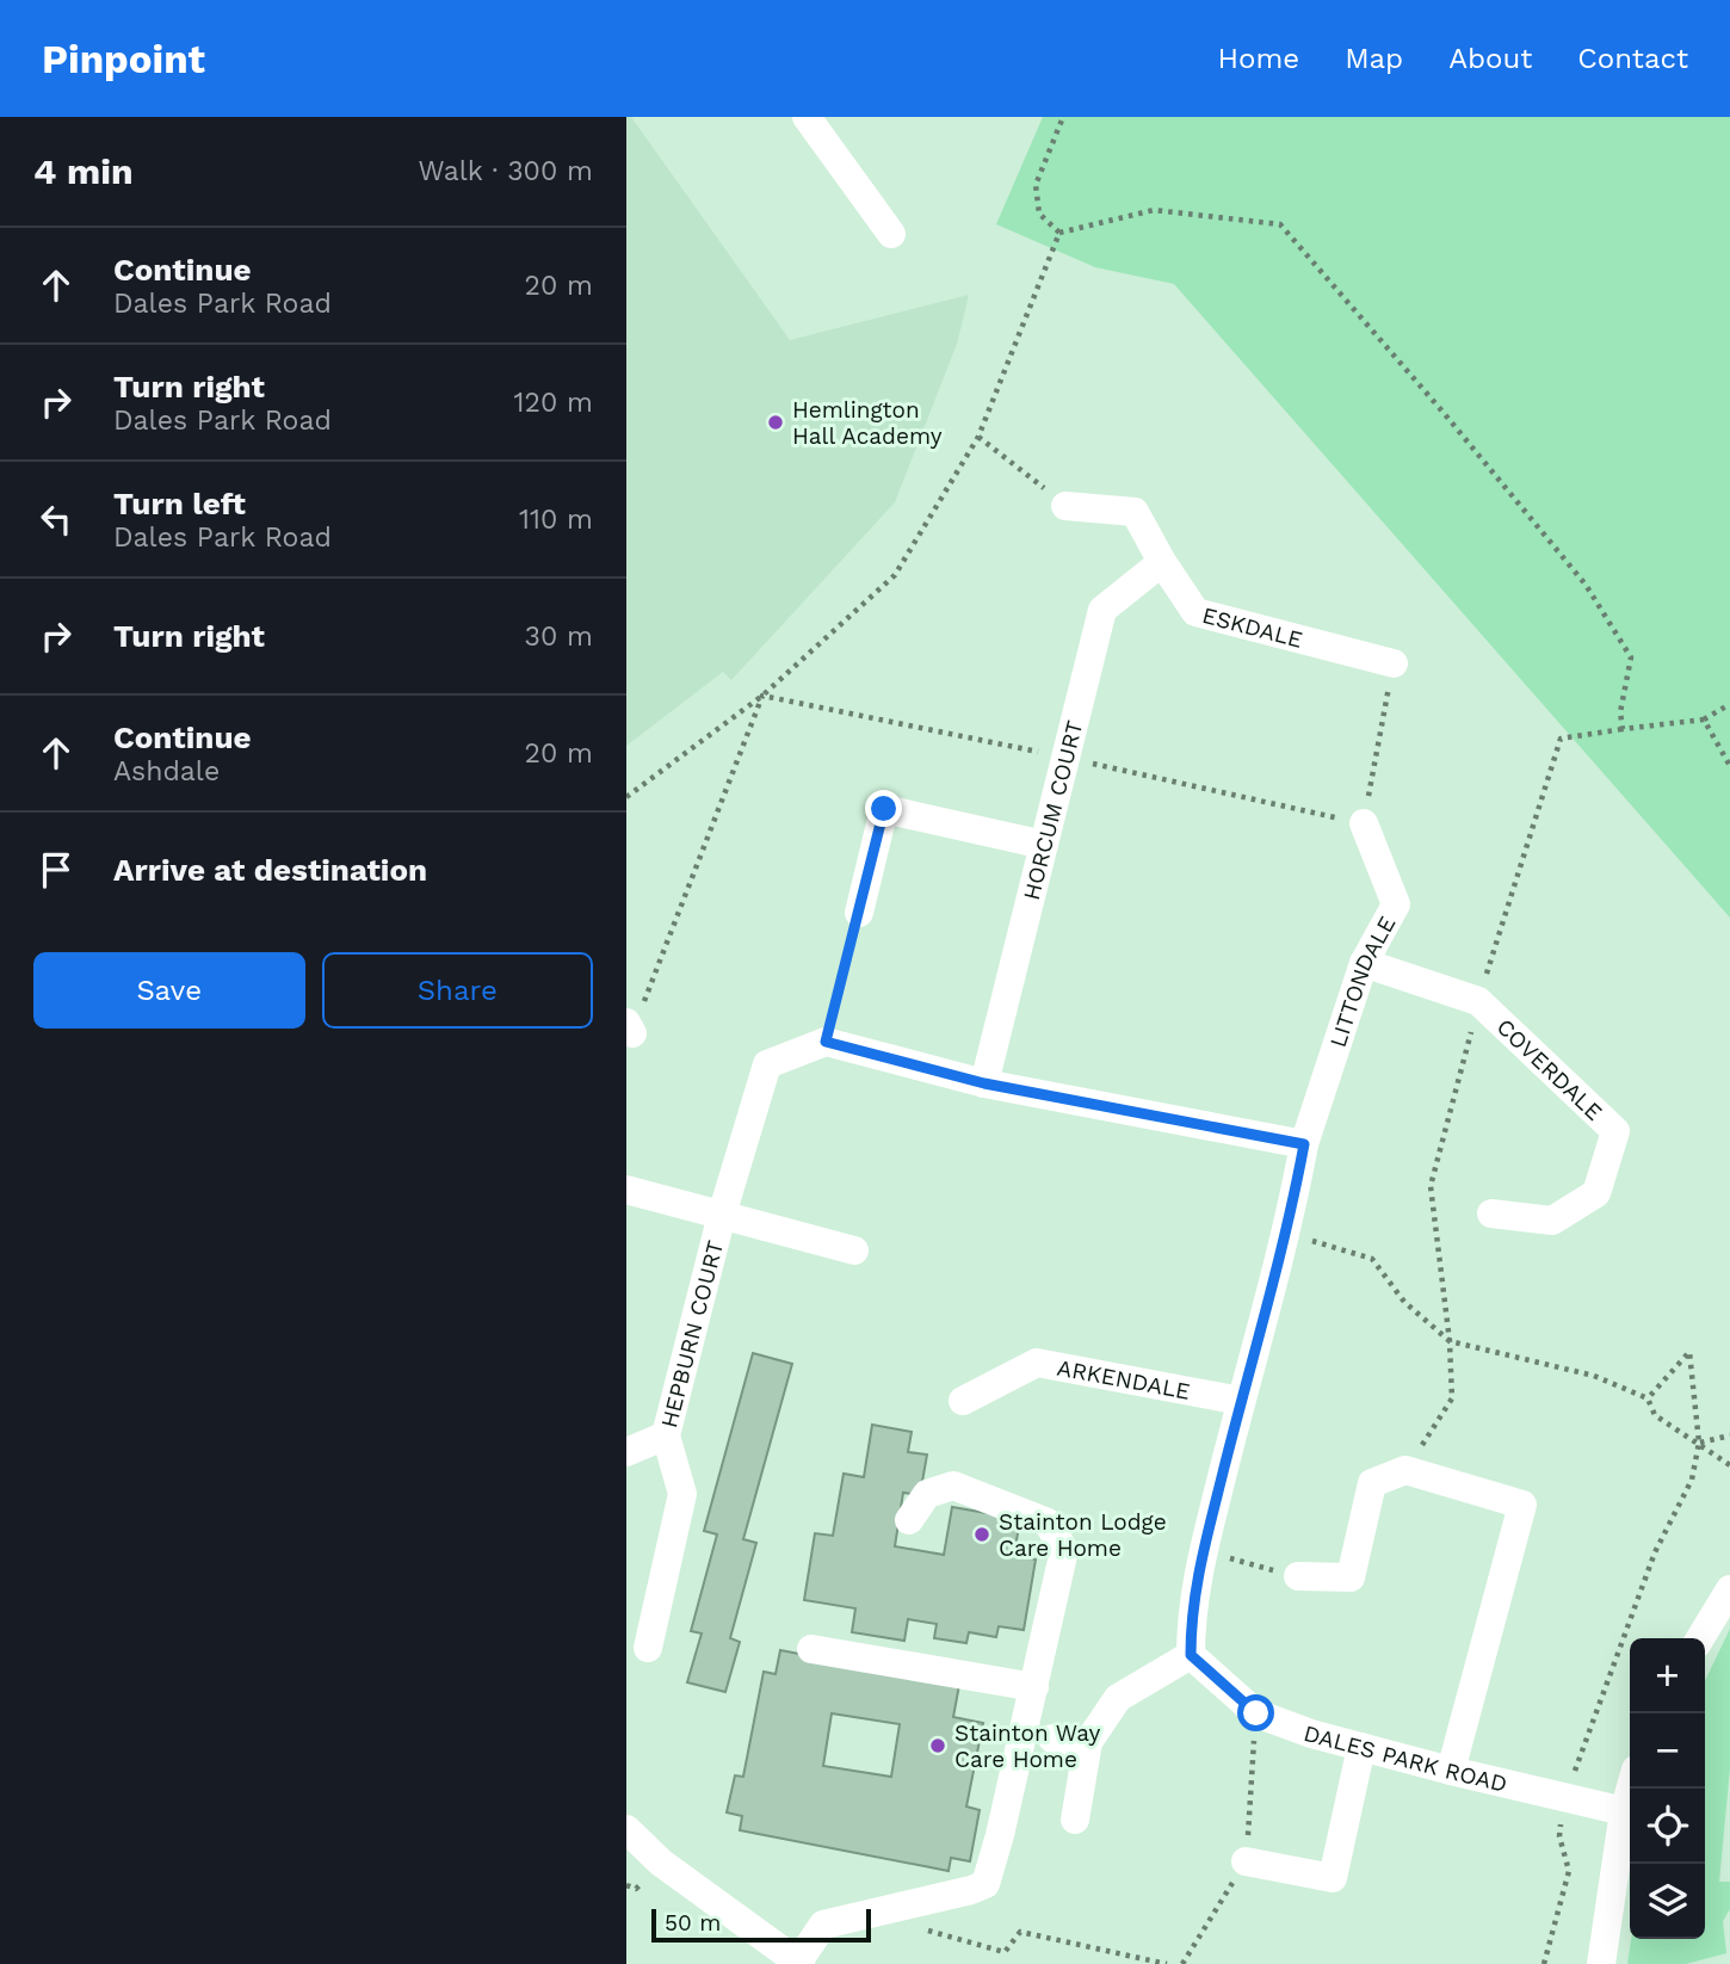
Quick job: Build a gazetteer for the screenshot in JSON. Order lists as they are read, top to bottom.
{
  "streets": {
    "street": [
      "ESKDALE",
      "HORCUM COURT",
      "LITTONDALE",
      "COVERDALE",
      "HEPBURN COURT",
      "ARKENDALE",
      "DALES PARK ROAD"
    ]
  },
  "crossings": [
    ["ESKDALE", "HORCUM COURT"],
    ["LITTONDALE", "COVERDALE"]
  ],
  "places": ["Hemlington Hall Academy", "Stainton Lodge Care Home", "Stainton Way Care Home"],
  "scale_bar": "50 m",
  "page": {
    "header": "Pinpoint",
    "nav": [
      "Home",
      "Map",
      "About",
      "Contact"
    ],
    "heading": ["4 min", "Walk · 300 m"],
    "list": [
      ["Continue", "Dales Park Road", "20 m"],
      ["Turn right", "Dales Park Road", "120 m"],
      ["Turn left", "Dales Park Road", "110 m"],
      ["Turn right", "30 m"],
      ["Continue", "Ashdale", "20 m"],
      "Arrive at destination"
    ],
    "buttons": ["Save", "Share"],
    "map_buttons": ["+", "−"],
    "scale": "50 m"
  }
}
